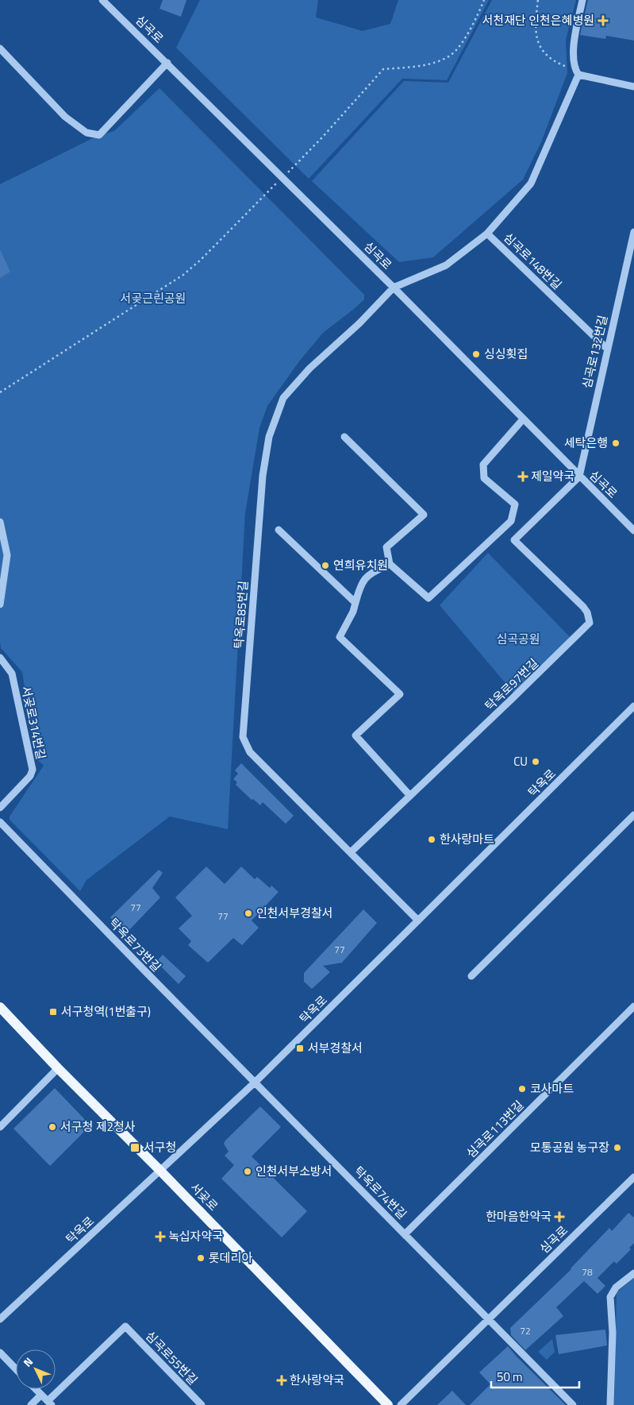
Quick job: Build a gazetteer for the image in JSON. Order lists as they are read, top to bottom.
{
  "streets": {
    "main road": ["서곶로"],
    "street": [
      "심곡로",
      "심곡로148번길",
      "심곡로132번길",
      "탁옥로85번길",
      "탁옥로97번길",
      "서곶로314번길",
      "탁옥로",
      "탁옥로73번길",
      "심곡로113번길",
      "탁옥로74번길",
      "심곡로55번길"
    ]
  },
  "crossings": [
    ["심곡로", "심곡로148번길"],
    ["심곡로", "심곡로132번길"],
    ["심곡로", "탁옥로85번길"],
    ["심곡로", "탁옥로97번길"],
    ["심곡로", "탁옥로74번길"],
    ["심곡로148번길", "심곡로132번길"],
    ["심곡로148번길", "탁옥로85번길"],
    ["심곡로132번길", "탁옥로97번길"],
    ["탁옥로85번길", "탁옥로97번길"],
    ["탁옥로85번길", "탁옥로"],
    ["탁옥로", "탁옥로73번길"],
    ["탁옥로", "탁옥로74번길"],
    ["탁옥로", "서곶로"],
    ["탁옥로73번길", "탁옥로74번길"],
    ["심곡로113번길", "탁옥로74번길"]
  ],
  "parks": ["서곶근린공원", "심곡공원"],
  "places": {
    "health": [
      "서천재단 인천은혜병원",
      "제일약국",
      "한마음한약국",
      "녹십자약국",
      "한사랑약국"
    ],
    "other": [
      "싱싱횟집",
      "세탁은행",
      "연희유치원",
      "CU",
      "한사랑마트",
      "인천서부경찰서",
      "코사마트",
      "서구청 제2청사",
      "모통공원 농구장",
      "인천서부소방서",
      "롯데리아"
    ],
    "transit": ["서구청역(1번출구)", "서부경찰서", "서구청"]
  },
  "house_numbers": [
    "77",
    "77",
    "77",
    "78",
    "72"
  ],
  "scale_bar": "50 m",
  "north": "top left"
}
